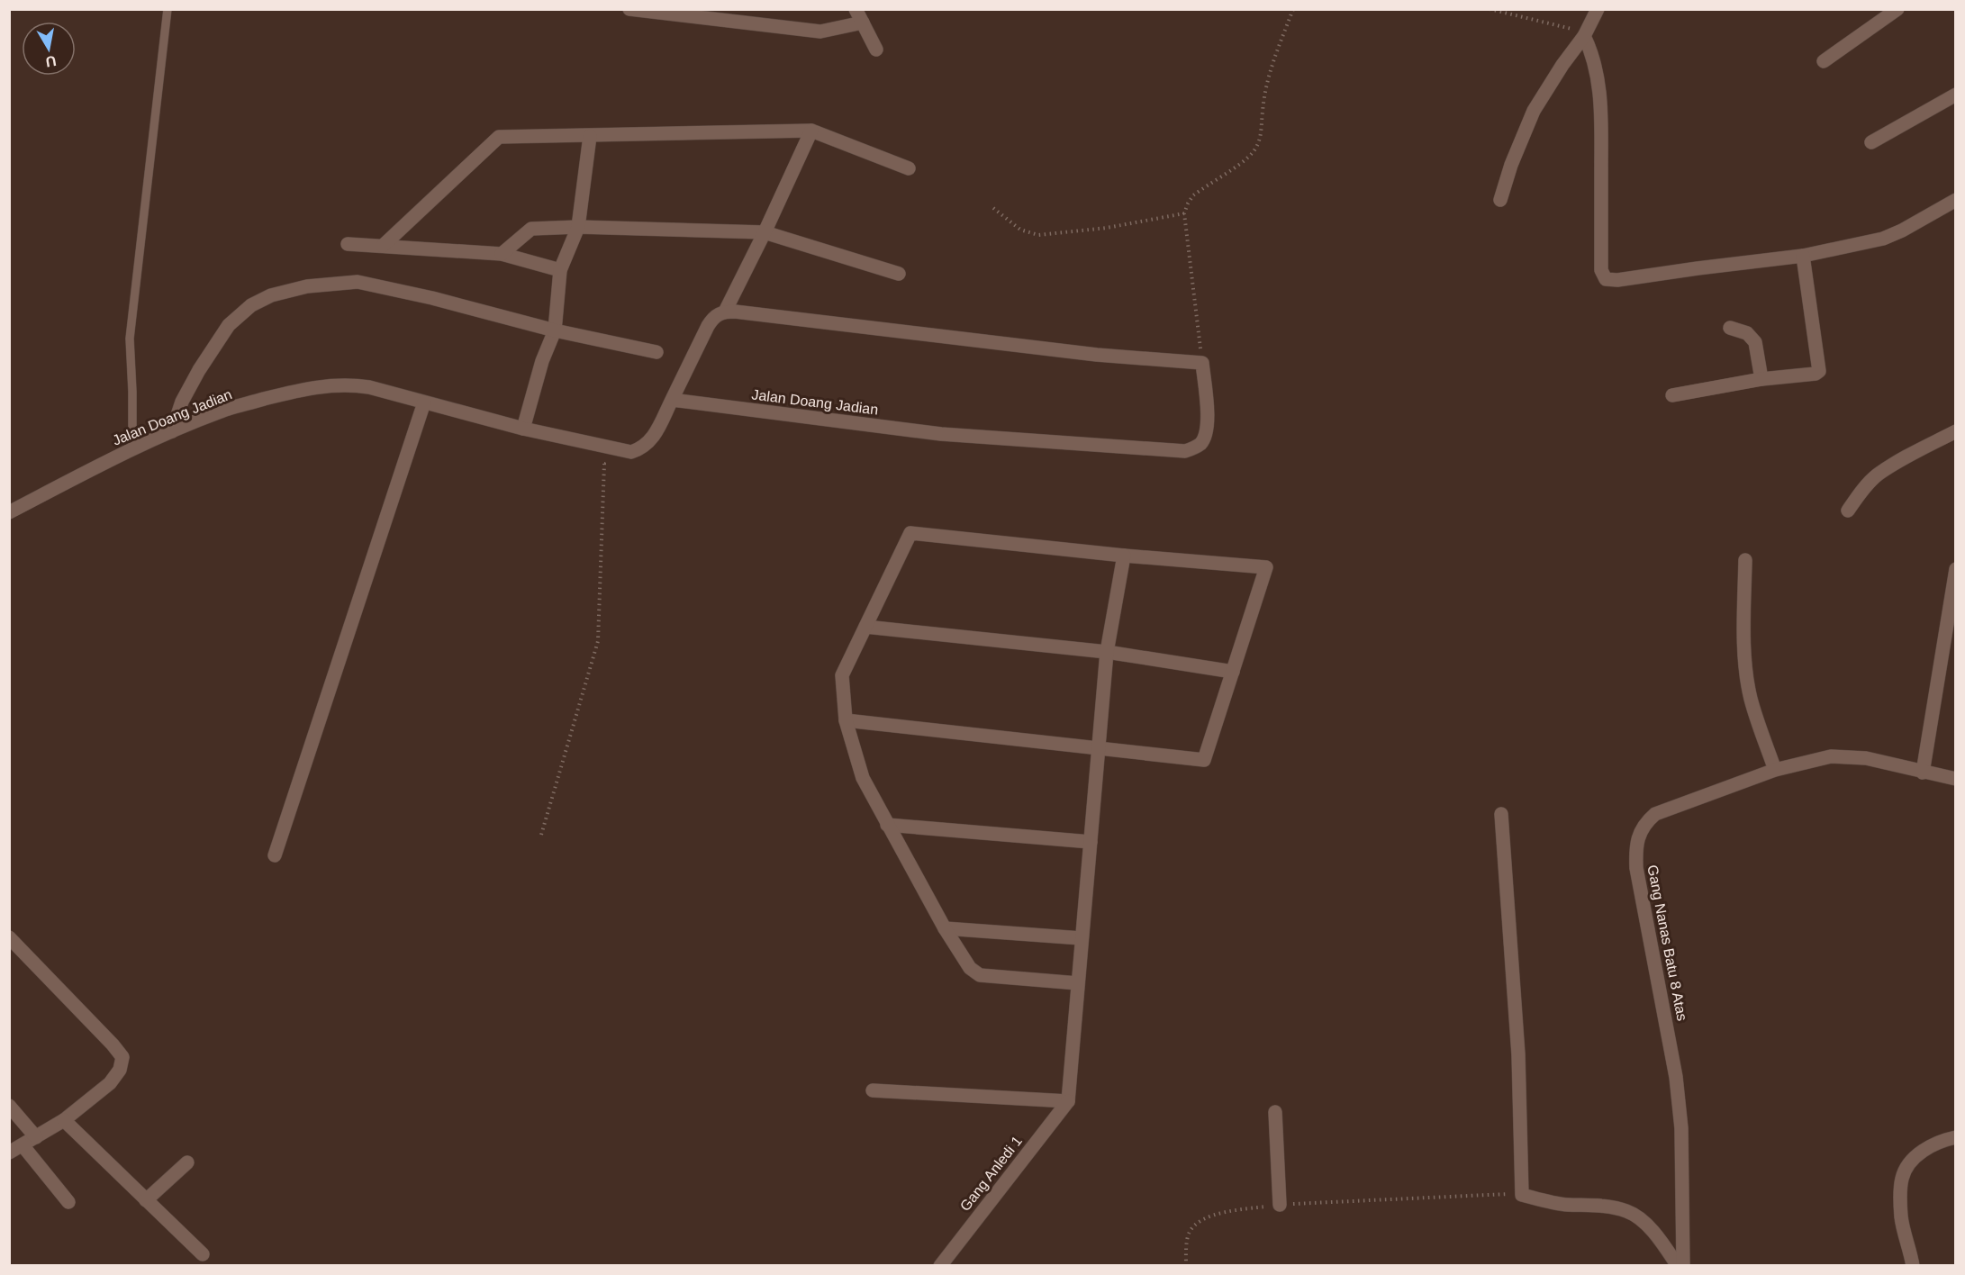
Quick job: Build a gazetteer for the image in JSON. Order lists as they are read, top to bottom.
{
  "streets": {
    "street": ["Jalan Doang Jadian", "Gang Nanas Batu 8 Atas", "Gang Anledi 1"]
  },
  "north": "bottom"
}
